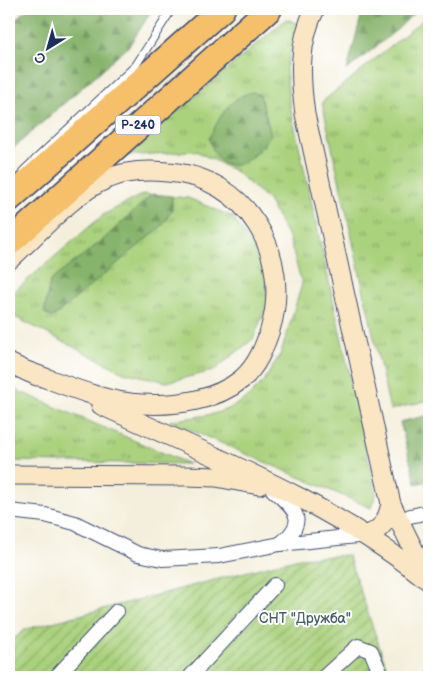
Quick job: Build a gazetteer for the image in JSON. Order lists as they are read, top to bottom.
{
  "streets": {
    "highway": ["Р-240"]
  },
  "parks": ["СНТ \"Дружба\""],
  "north": "bottom left"
}
